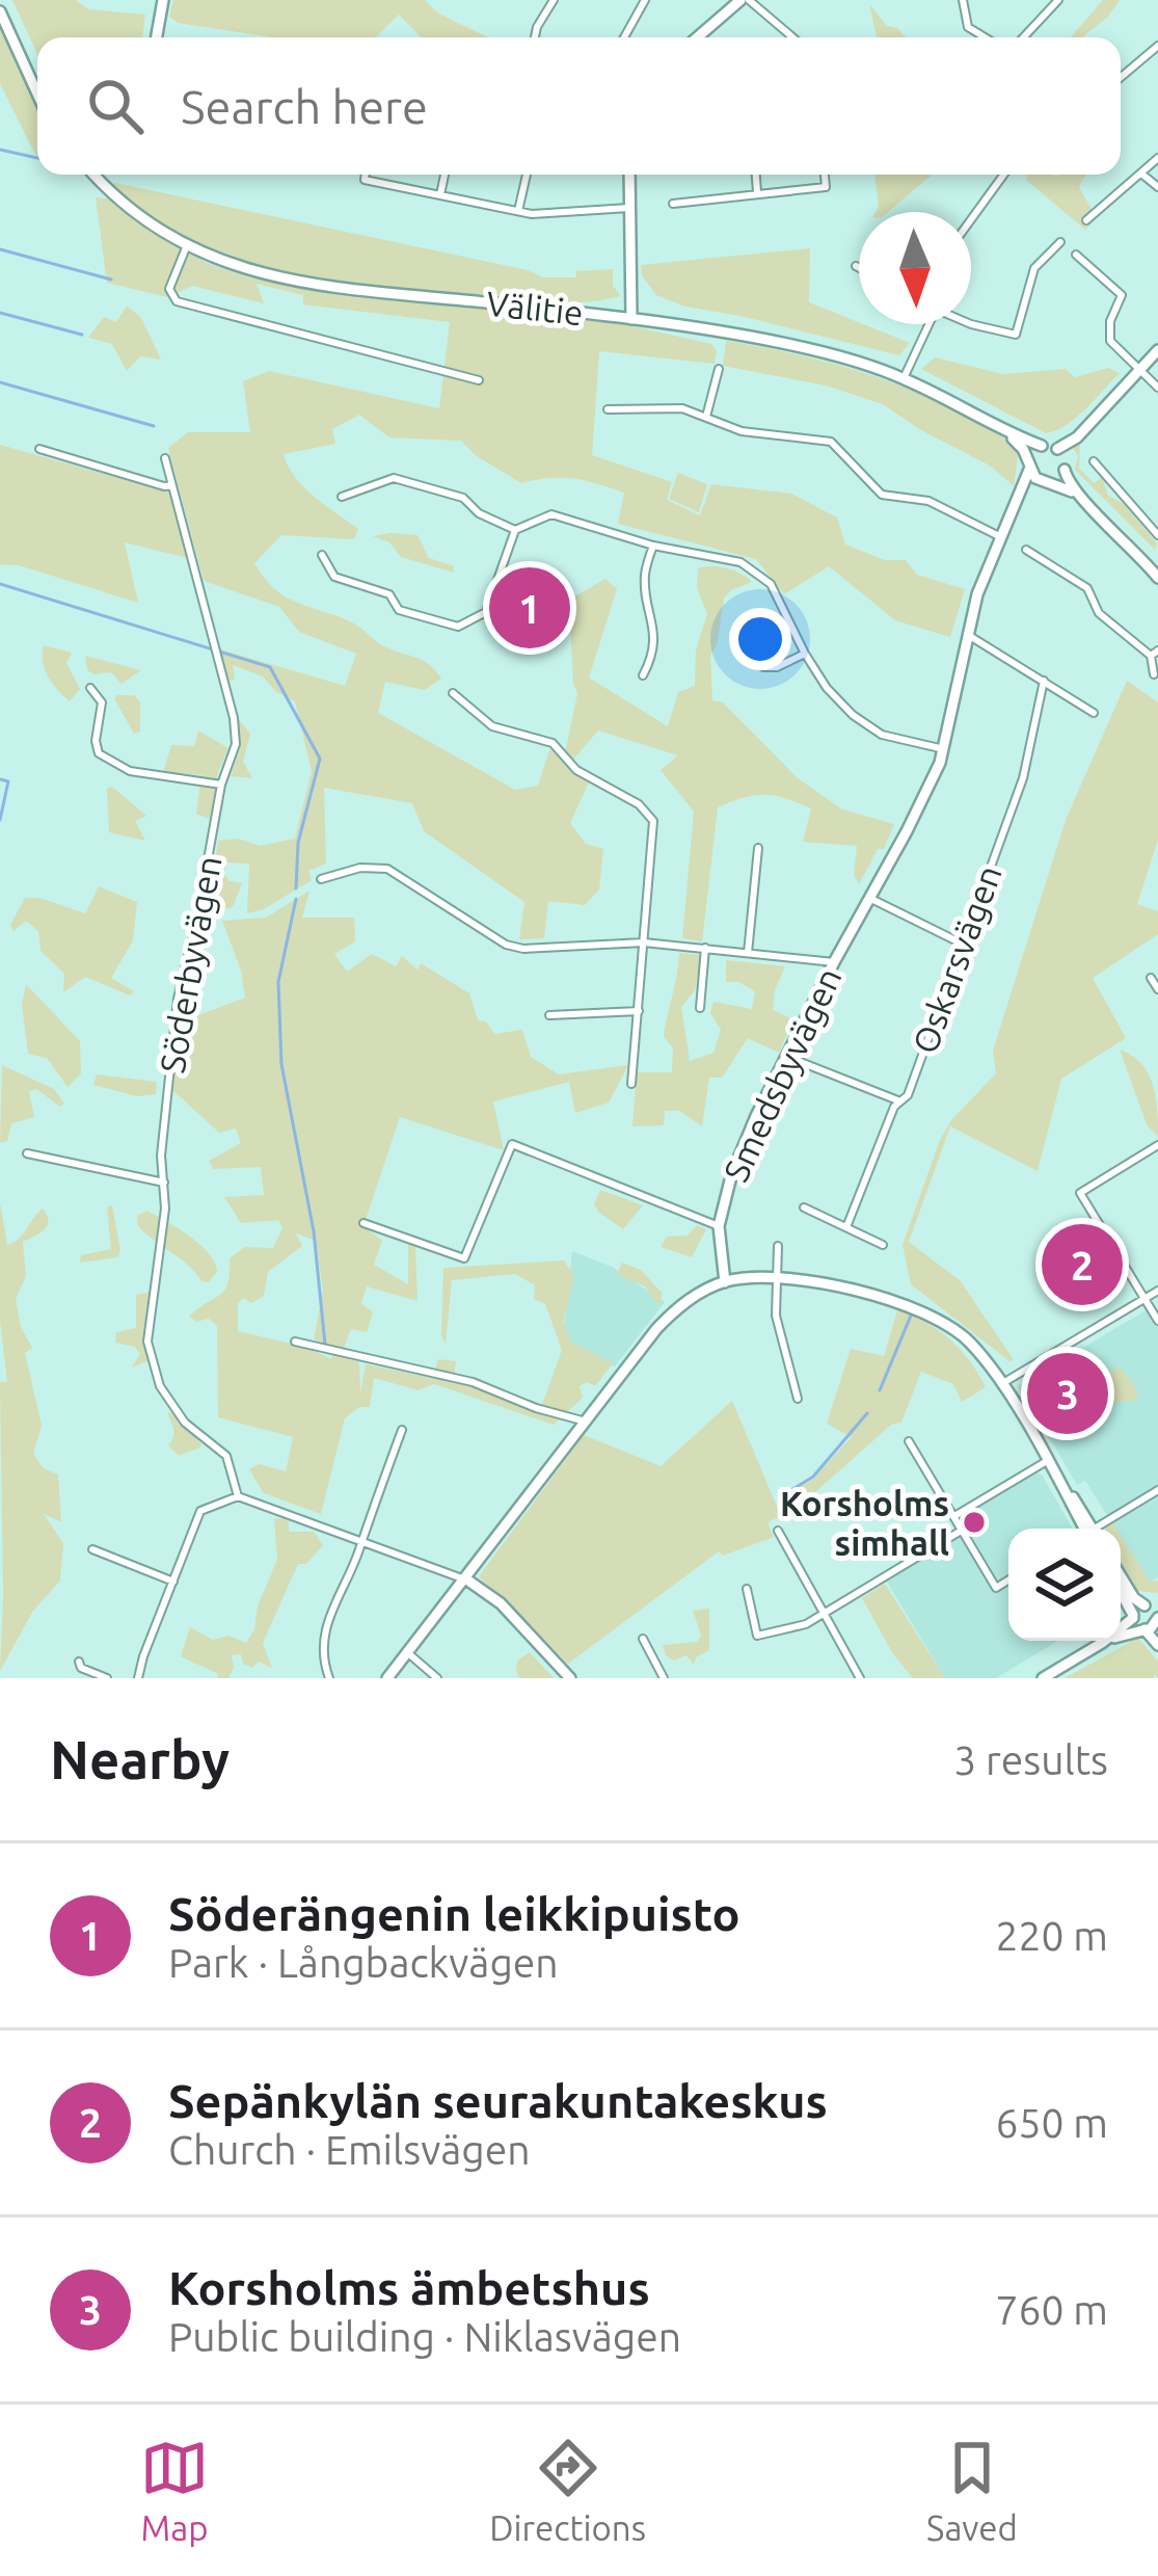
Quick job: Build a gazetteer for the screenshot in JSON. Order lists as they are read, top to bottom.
{
  "streets": {
    "main road": ["Välitie", "Smedsbyvägen"],
    "street": ["Oskarsvägen", "Söderbyvägen"]
  },
  "crossings": [
    ["Välitie", "Smedsbyvägen"]
  ],
  "places": ["Korsholms simhall"],
  "north": "bottom",
  "page": {
    "search": "Search here",
    "pins": ["1", "2", "3"],
    "heading": ["Nearby", "3 results"],
    "list": [
      {
        "mark": "1",
        "name": "Söderängenin leikkipuisto",
        "note": "Park · Långbackvägen",
        "value": "220 m"
      },
      {
        "mark": "2",
        "name": "Sepänkylän seurakuntakeskus",
        "note": "Church · Emilsvägen",
        "value": "650 m"
      },
      {
        "mark": "3",
        "name": "Korsholms ämbetshus",
        "note": "Public building · Niklasvägen",
        "value": "760 m"
      }
    ],
    "nav": ["Map", "Directions", "Saved"]
  }
}
